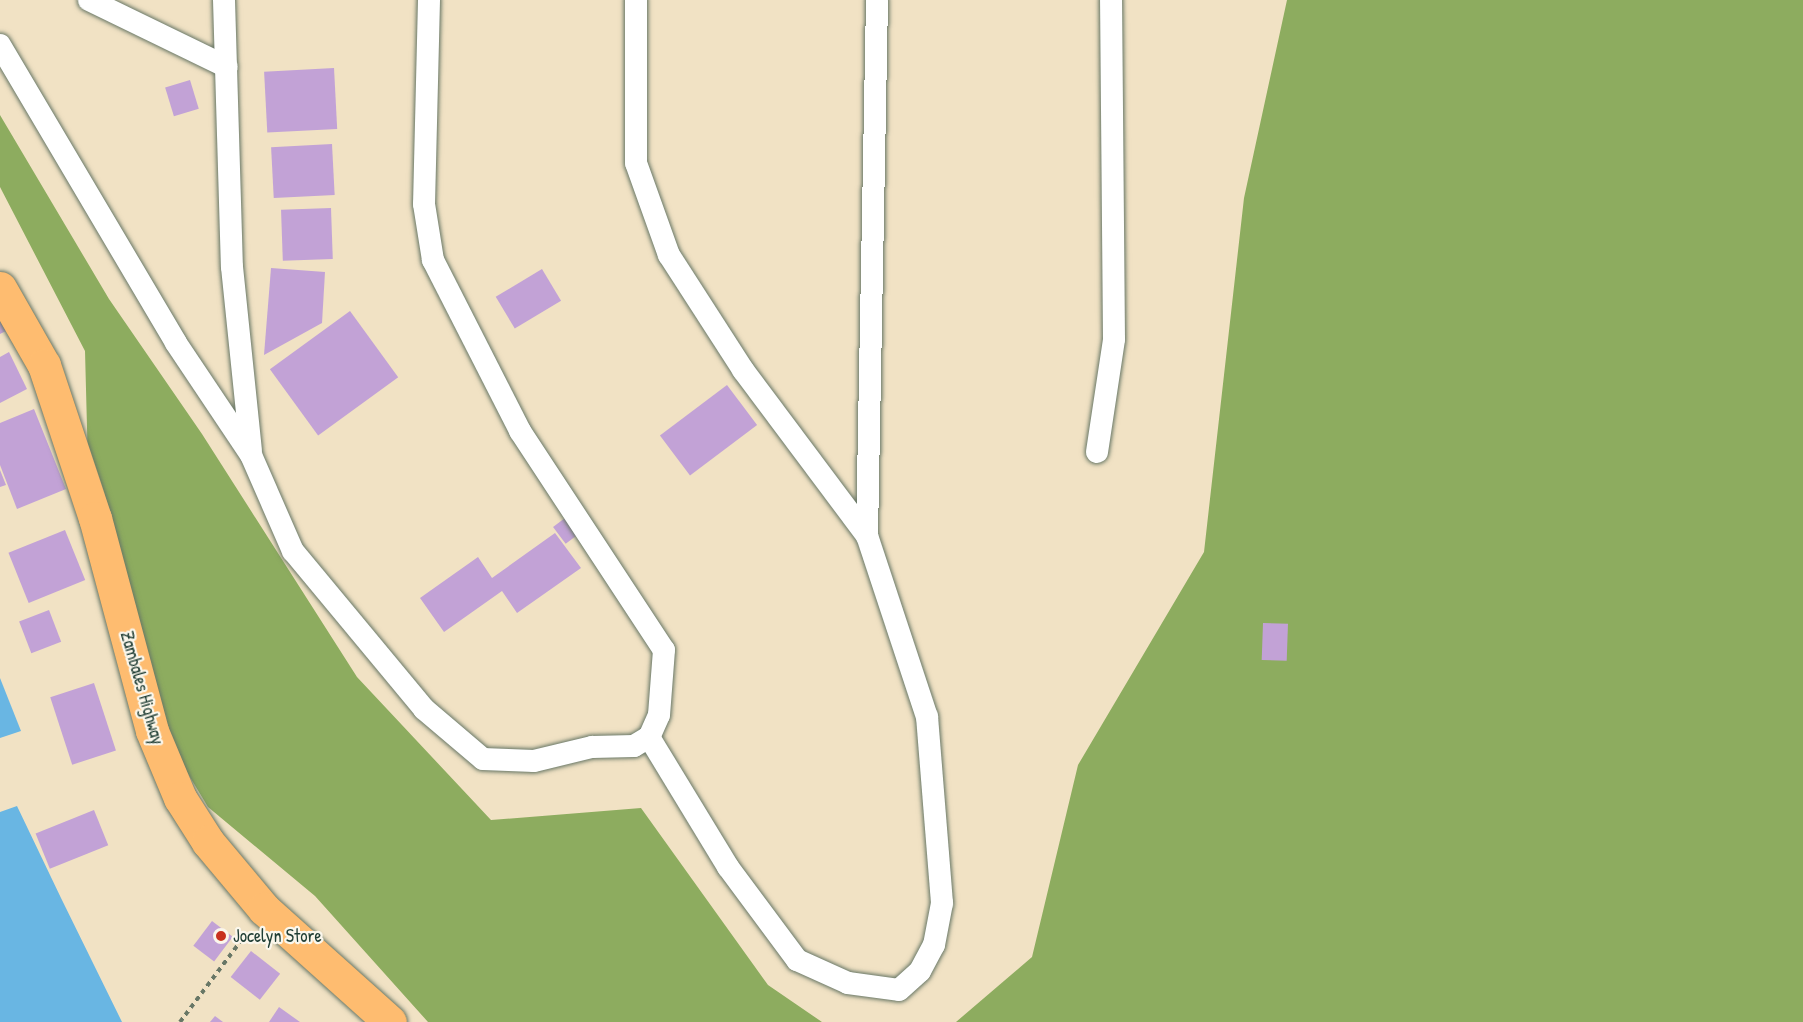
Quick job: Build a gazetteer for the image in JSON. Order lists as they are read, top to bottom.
{
  "streets": {
    "main road": ["Zambales Highway"]
  },
  "places": ["Jocelyn Store"]
}
